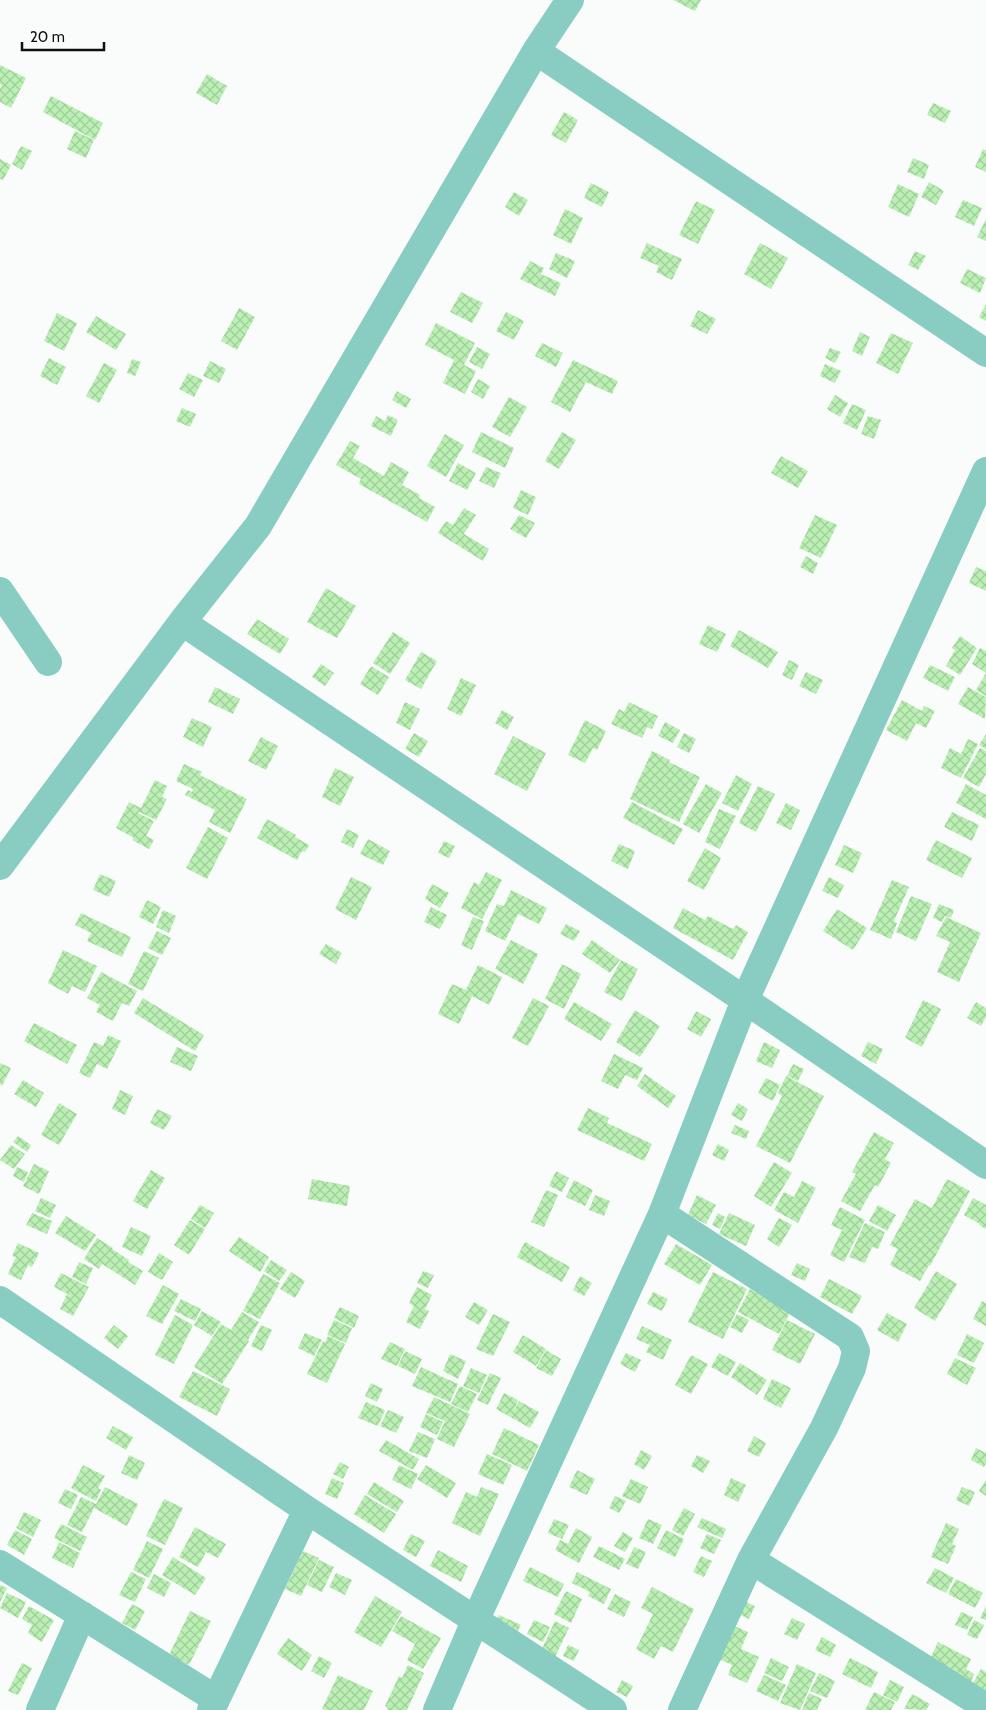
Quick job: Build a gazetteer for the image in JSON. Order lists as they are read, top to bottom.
{
  "scale_bar": "20 m"
}
